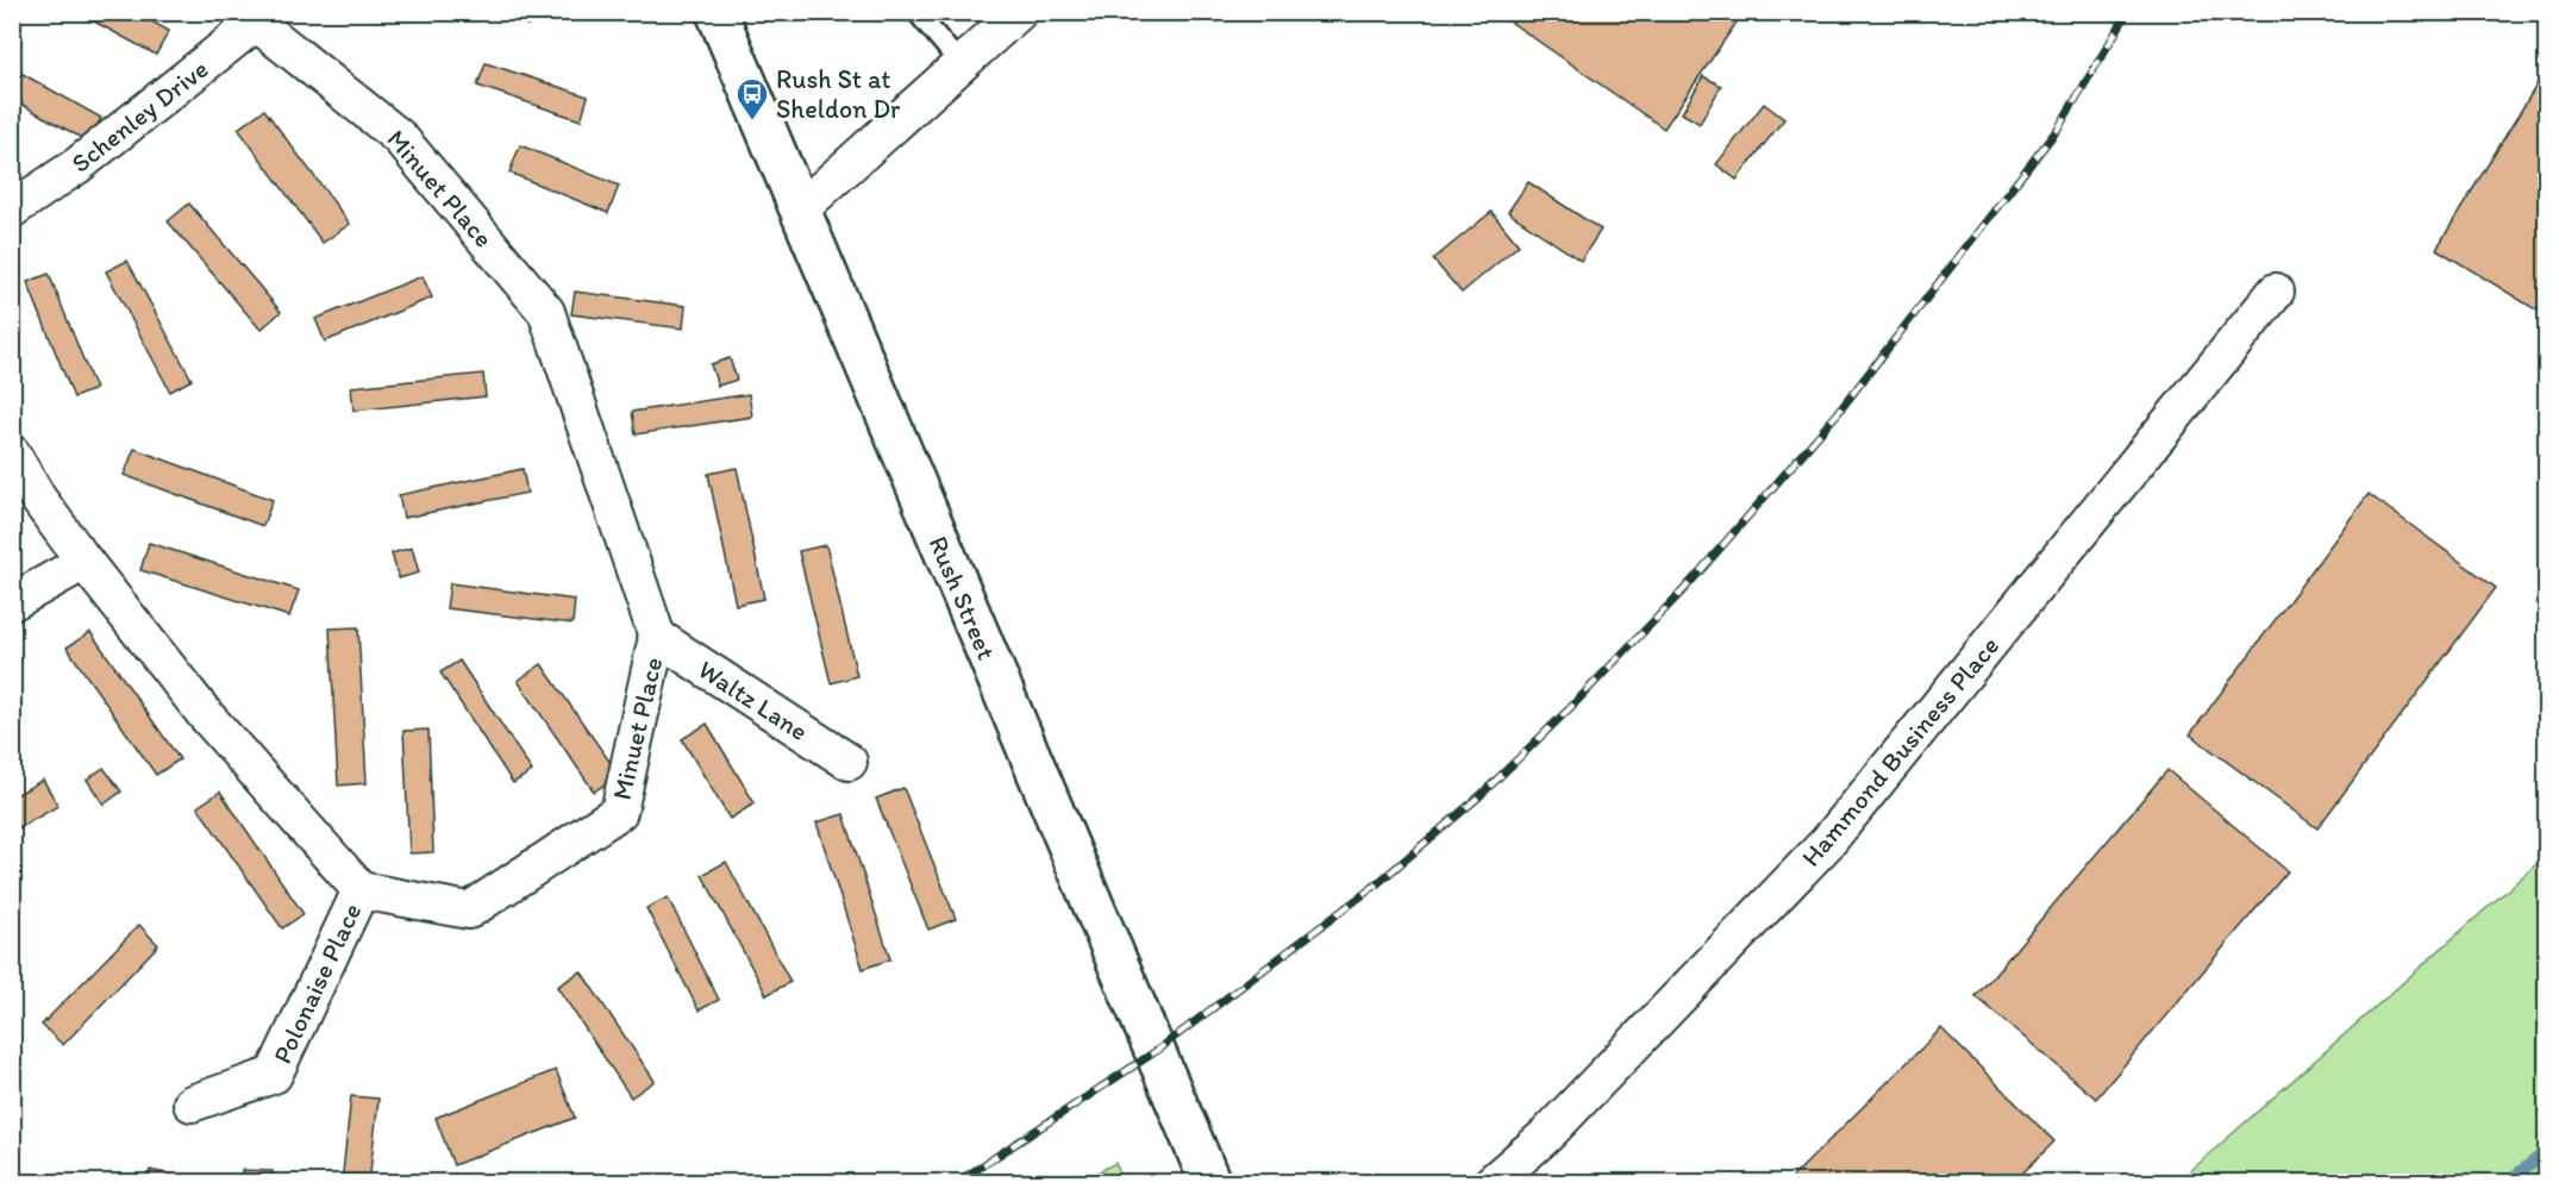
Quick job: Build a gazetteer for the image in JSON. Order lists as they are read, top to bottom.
{
  "streets": {
    "street": [
      "Schenley Drive",
      "Minuet Place",
      "Rush Street",
      "Waltz Lane",
      "Hammond Business Place",
      "Polonaise Place"
    ]
  },
  "crossings": [
    ["Schenley Drive", "Minuet Place"],
    ["Minuet Place", "Waltz Lane"],
    ["Minuet Place", "Polonaise Place"]
  ],
  "places": {
    "bus stop": ["Rush St at Sheldon Dr"]
  }
}
